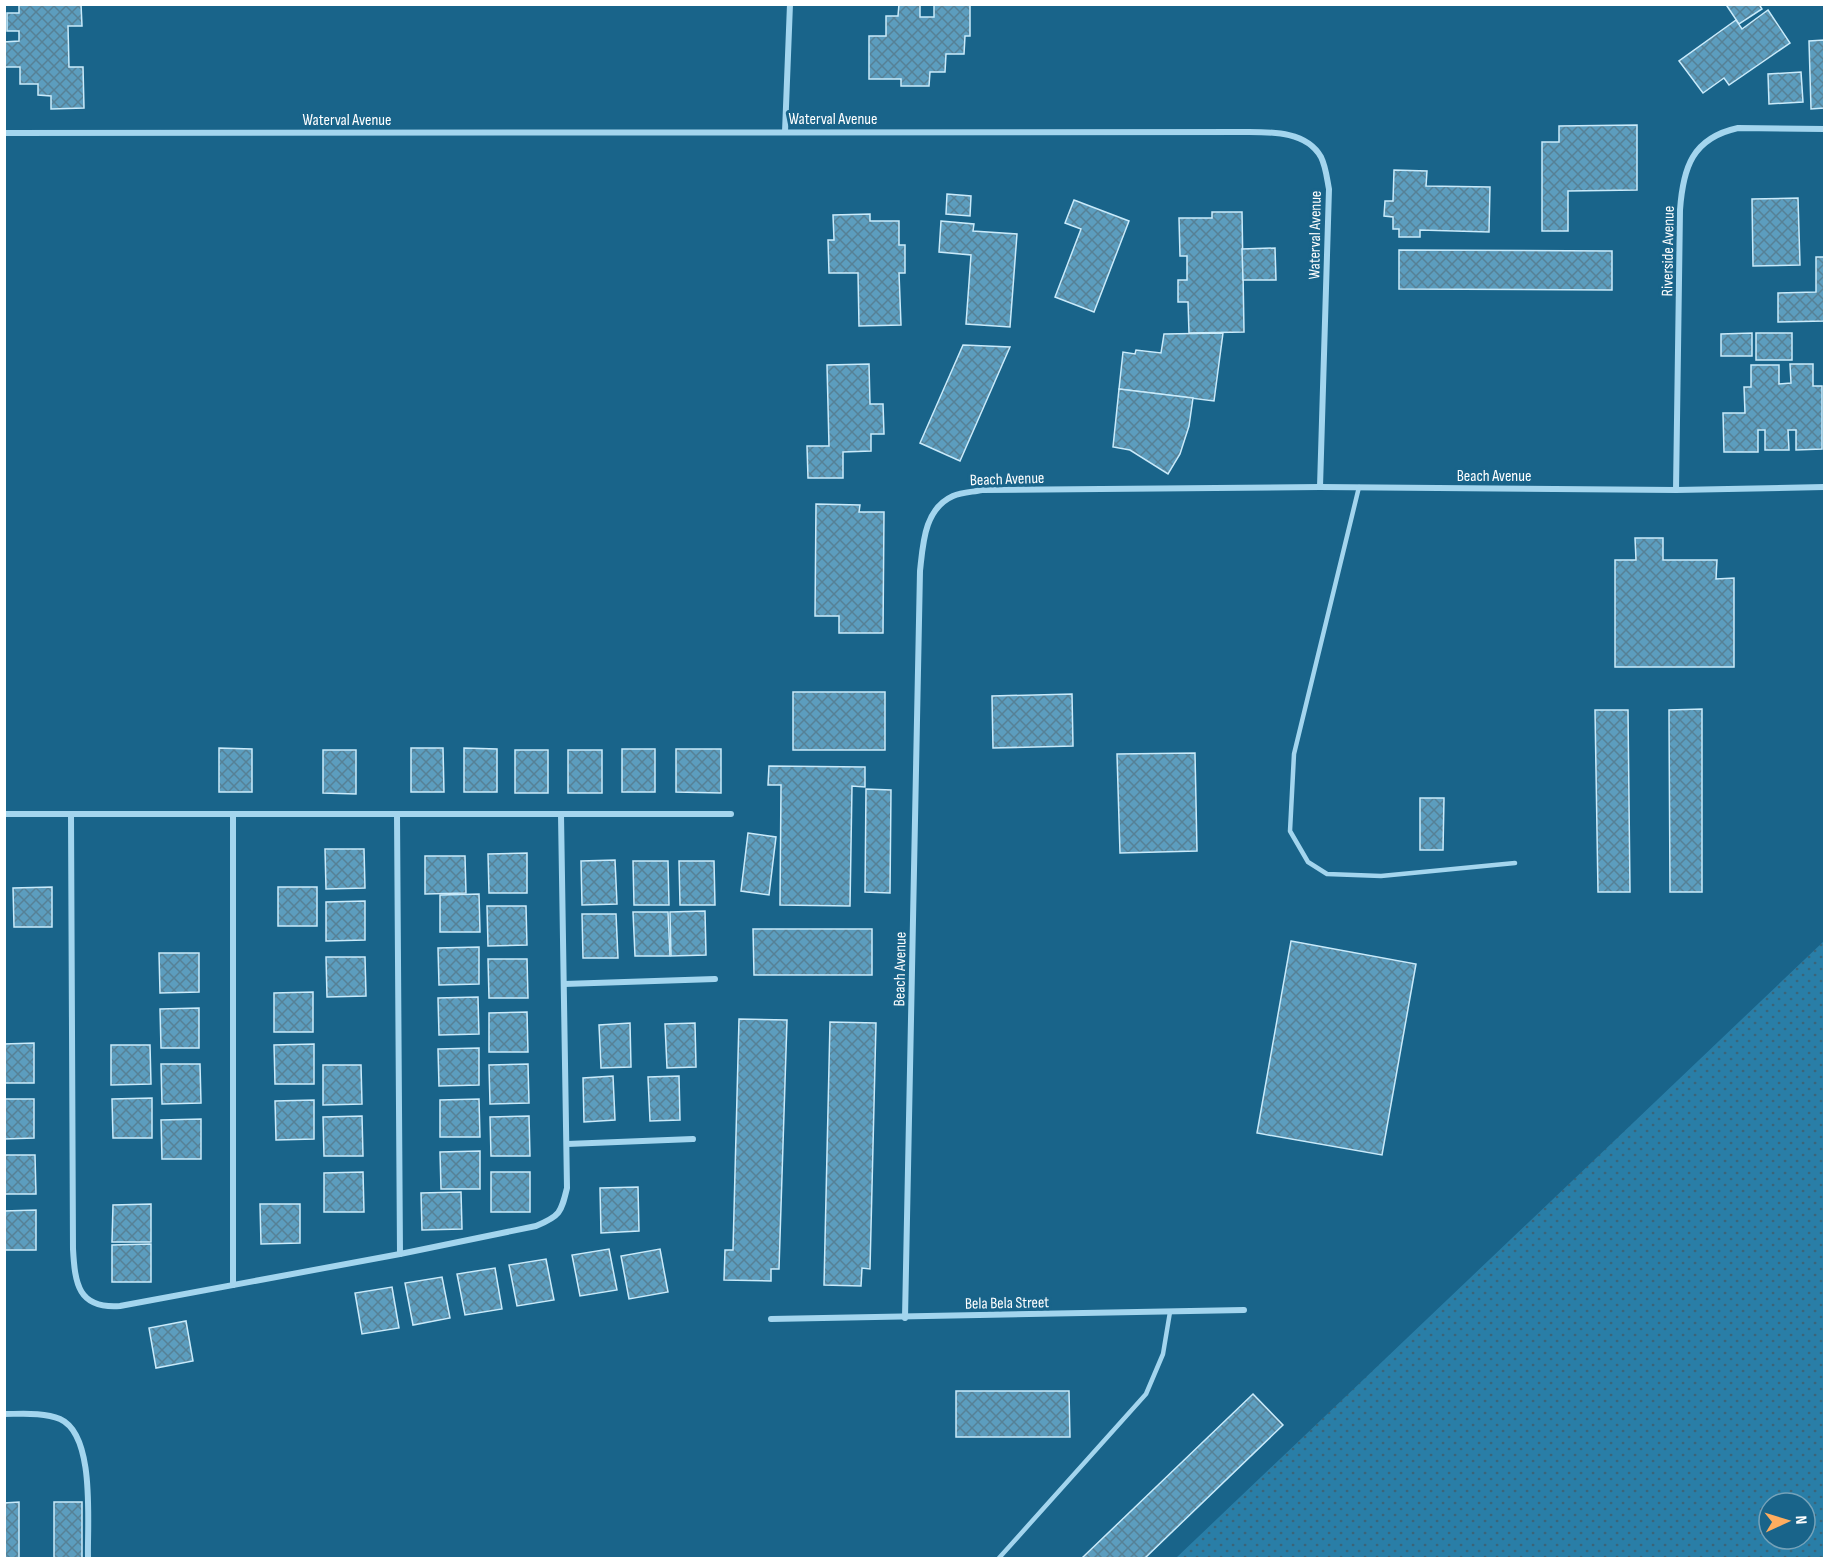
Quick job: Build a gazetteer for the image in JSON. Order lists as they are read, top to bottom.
{
  "streets": {
    "street": [
      "Waterval Avenue",
      "Riverside Avenue",
      "Beach Avenue",
      "Bela Bela Street"
    ]
  },
  "crossings": [
    ["Waterval Avenue", "Beach Avenue"],
    ["Riverside Avenue", "Beach Avenue"],
    ["Beach Avenue", "Bela Bela Street"]
  ],
  "north": "right"
}
